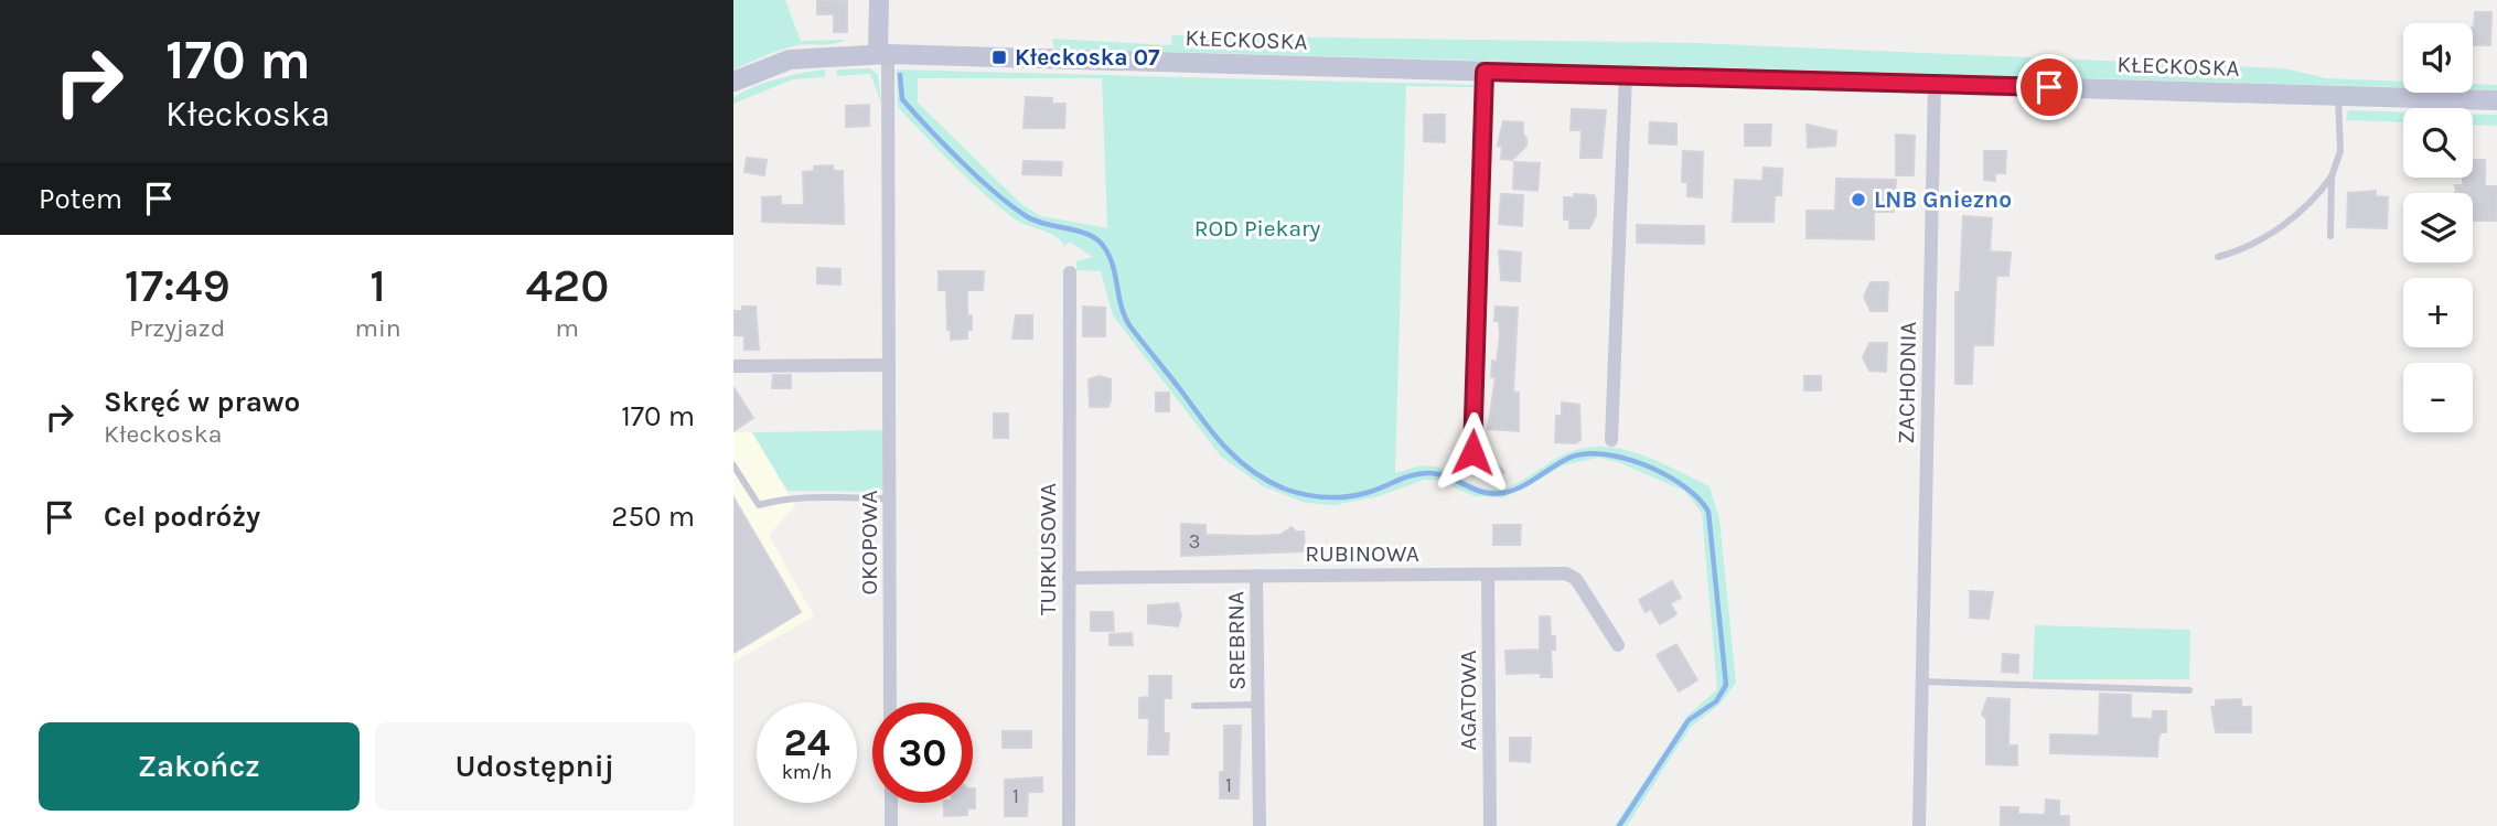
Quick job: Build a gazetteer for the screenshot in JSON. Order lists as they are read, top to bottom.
{
  "streets": {
    "main road": ["KŁECKOSKA"],
    "street": [
      "ZACHODNIA",
      "OKOPOWA",
      "TURKUSOWA",
      "RUBINOWA",
      "SREBRNA",
      "AGATOWA"
    ]
  },
  "crossings": [
    ["KŁECKOSKA", "ZACHODNIA"],
    ["KŁECKOSKA", "OKOPOWA"],
    ["TURKUSOWA", "RUBINOWA"],
    ["RUBINOWA", "SREBRNA"],
    ["RUBINOWA", "AGATOWA"]
  ],
  "parks": ["ROD Piekary"],
  "places": {
    "transit": ["Kłeckoska 07"],
    "other": ["LNB Gniezno"]
  },
  "house_numbers": ["3", "1", "1"],
  "page": {
    "turn": ["170 m", "Kłeckoska"],
    "map_buttons": ["+", "−"],
    "then": "Potem",
    "eta": [
      "17:49",
      "Przyjazd",
      "1",
      "min",
      "420",
      "m"
    ],
    "list": [
      {
        "name": "Skręć w prawo",
        "note": "Kłeckoska",
        "value": "170 m"
      },
      {
        "name": "Cel podróży",
        "value": "250 m"
      }
    ],
    "speed": "24 km/h",
    "limit": "30",
    "buttons": ["Zakończ", "Udostępnij"]
  }
}
